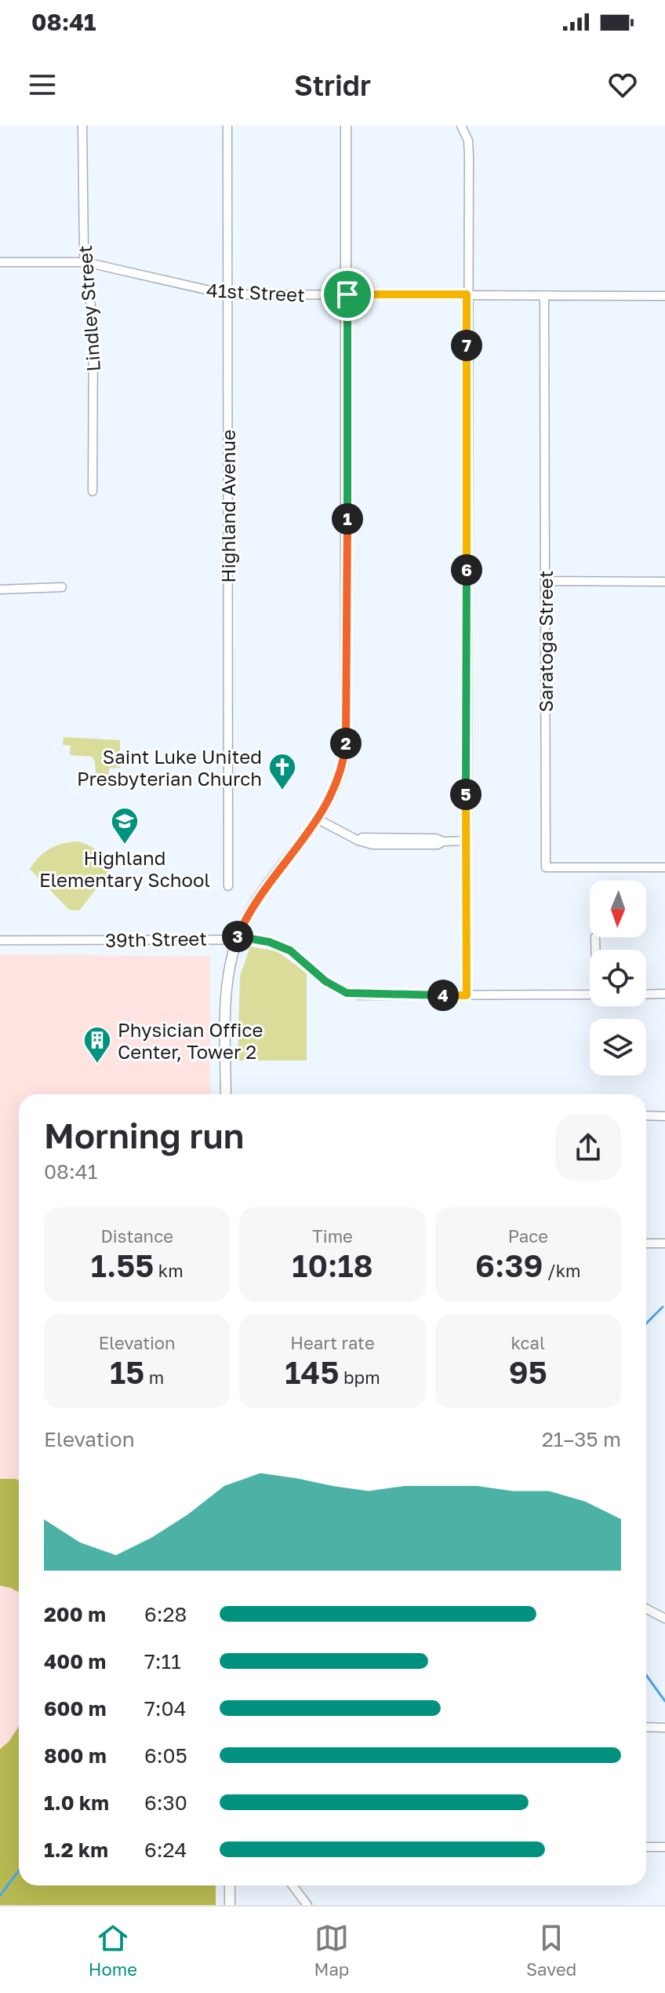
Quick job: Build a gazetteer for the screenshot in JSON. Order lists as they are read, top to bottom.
{
  "streets": {
    "street": [
      "41st Street",
      "Lindley Street",
      "Highland Avenue",
      "Saratoga Street",
      "39th Street"
    ]
  },
  "crossings": [
    ["41st Street", "Lindley Street"],
    ["41st Street", "Highland Avenue"],
    ["41st Street", "Saratoga Street"]
  ],
  "places": {
    "church": ["Saint Luke United Presbyterian Church"],
    "school or university": ["Highland Elementary School"],
    "building": ["Physician Office Center, Tower 2"]
  },
  "north": "bottom",
  "page": {
    "status": "08:41",
    "header": "Stridr",
    "pins": [
      "7",
      "1",
      "6",
      "2",
      "5",
      "3",
      "4"
    ],
    "heading": ["Morning run", "08:41"],
    "stats": [
      ["Distance", "1.55 km"],
      ["Time", "10:18"],
      ["Pace", "6:39 /km"],
      ["Elevation", "15 m"],
      ["Heart rate", "145 bpm"],
      ["kcal", "95"]
    ],
    "chart": ["Elevation", "21–35 m"],
    "list": [
      {
        "name": "200 m",
        "note": "6:28"
      },
      {
        "name": "400 m",
        "note": "7:11"
      },
      {
        "name": "600 m",
        "note": "7:04"
      },
      {
        "name": "800 m",
        "note": "6:05"
      },
      {
        "name": "1.0 km",
        "note": "6:30"
      },
      {
        "name": "1.2 km",
        "note": "6:24"
      }
    ],
    "tabs": ["Home", "Map", "Saved"]
  }
}
